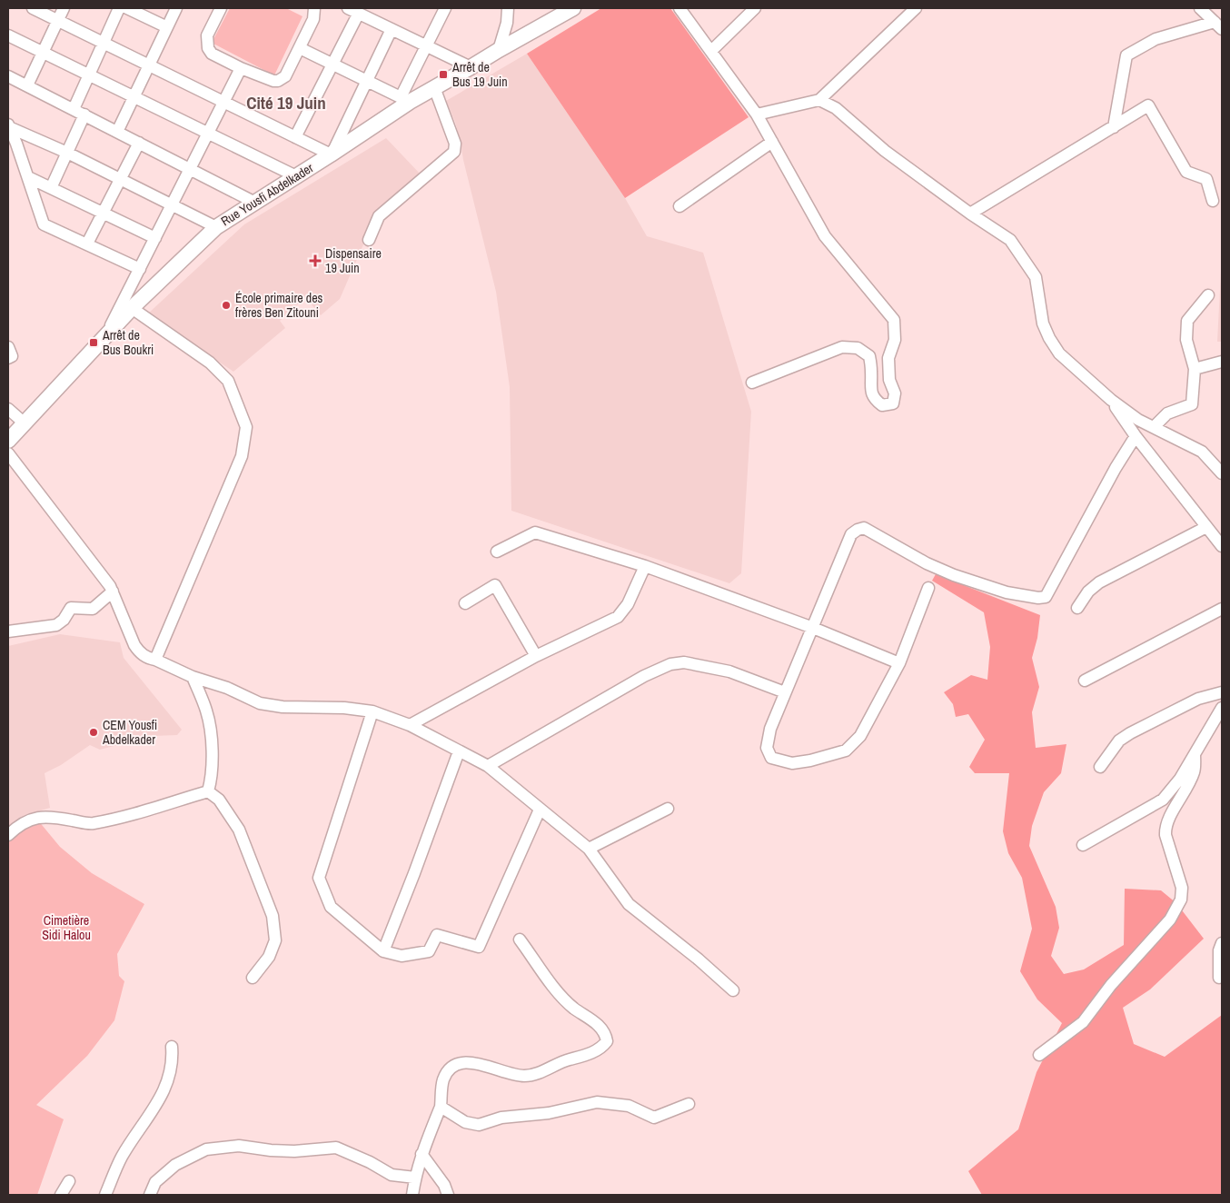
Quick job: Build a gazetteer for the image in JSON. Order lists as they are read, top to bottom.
{
  "streets": {
    "main road": ["Rue Yousfi Abdelkader"]
  },
  "districts": ["Cité 19 Juin"],
  "parks": ["Cimetière Sidi Halou"],
  "places": {
    "transit": ["Arrêt de Bus 19 Juin", "Arrêt de Bus Boukri"],
    "health": ["Dispensaire 19 Juin"],
    "other": ["École primaire des frères Ben Zitouni", "CEM Yousfi Abdelkader"]
  }
}
